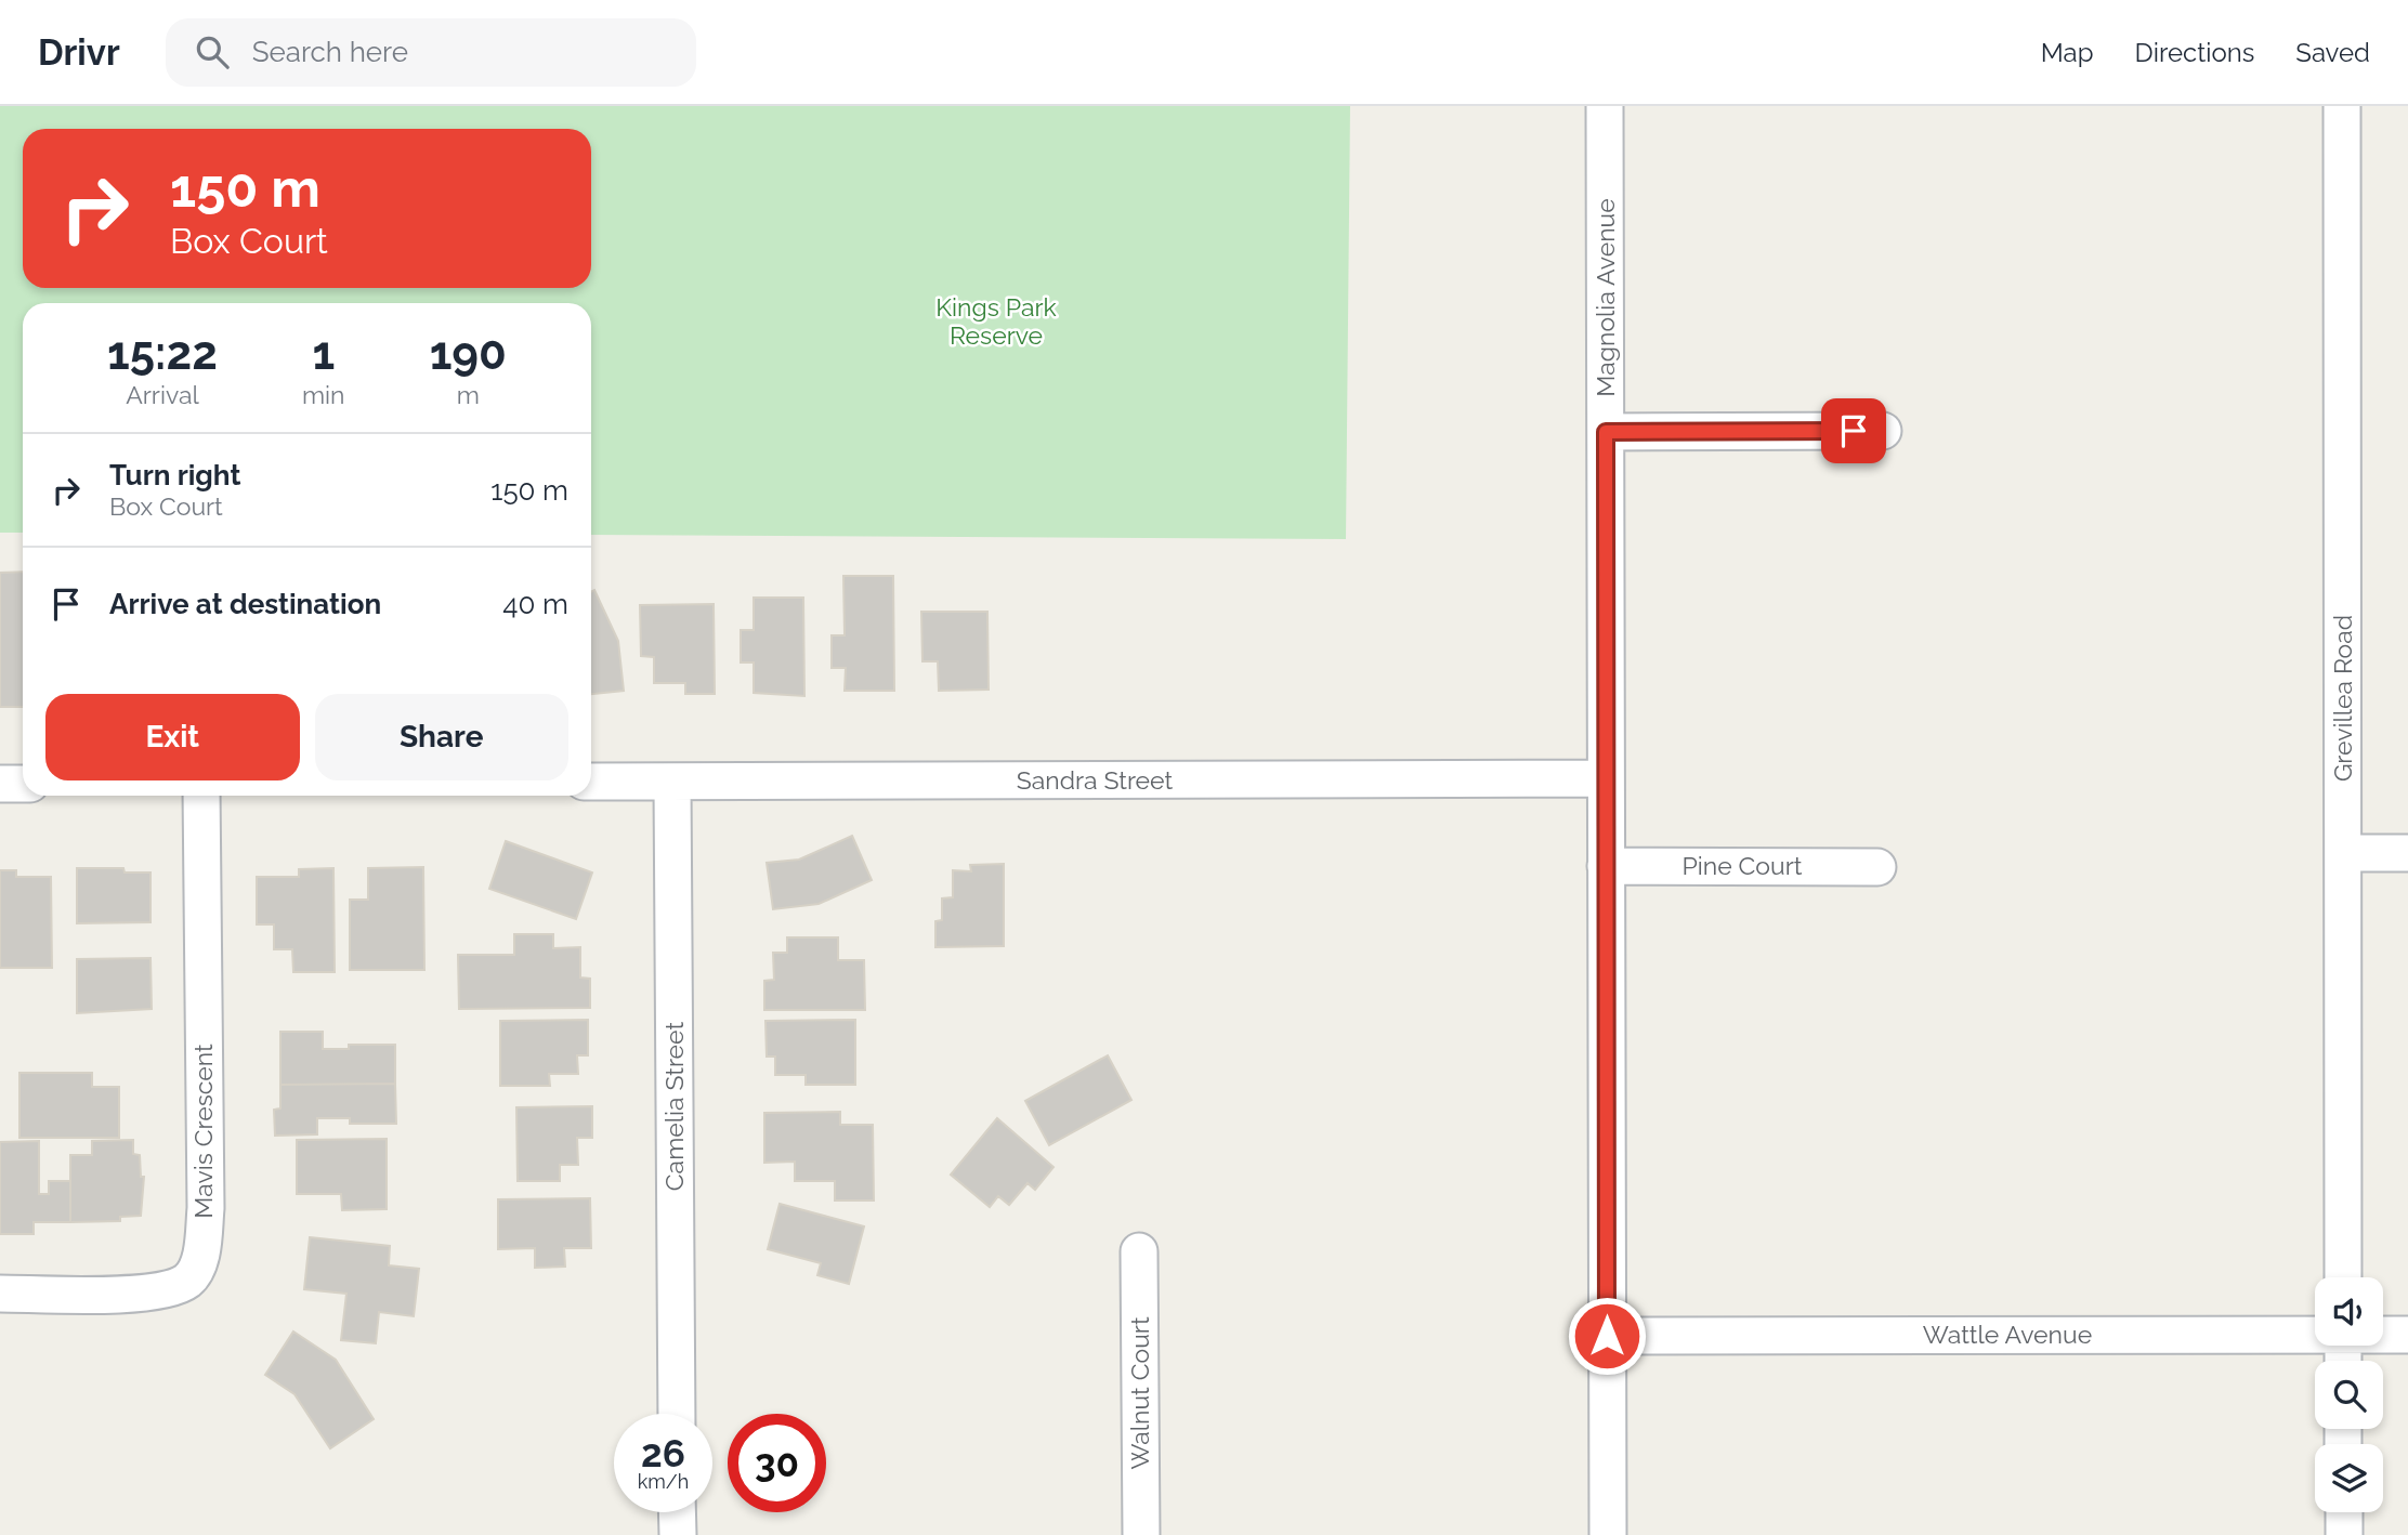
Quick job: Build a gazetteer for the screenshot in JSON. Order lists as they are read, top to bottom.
{
  "streets": {
    "street": [
      "Magnolia Avenue",
      "Grevillea Road",
      "Sandra Street",
      "Pine Court",
      "Camelia Street",
      "Mavis Crescent",
      "Wattle Avenue",
      "Walnut Court"
    ]
  },
  "crossings": [
    ["Magnolia Avenue", "Sandra Street"],
    ["Magnolia Avenue", "Pine Court"],
    ["Magnolia Avenue", "Wattle Avenue"],
    ["Sandra Street", "Camelia Street"]
  ],
  "parks": ["Kings Park Reserve"],
  "page": {
    "header": "Drivr",
    "search": "Search here",
    "nav": ["Map", "Directions", "Saved"],
    "turn": ["150 m", "Box Court"],
    "eta": [
      "15:22",
      "Arrival",
      "1",
      "min",
      "190",
      "m"
    ],
    "list": [
      {
        "name": "Turn right",
        "note": "Box Court",
        "value": "150 m"
      },
      {
        "name": "Arrive at destination",
        "value": "40 m"
      }
    ],
    "buttons": ["Exit", "Share"],
    "speed": "26 km/h",
    "limit": "30"
  }
}
